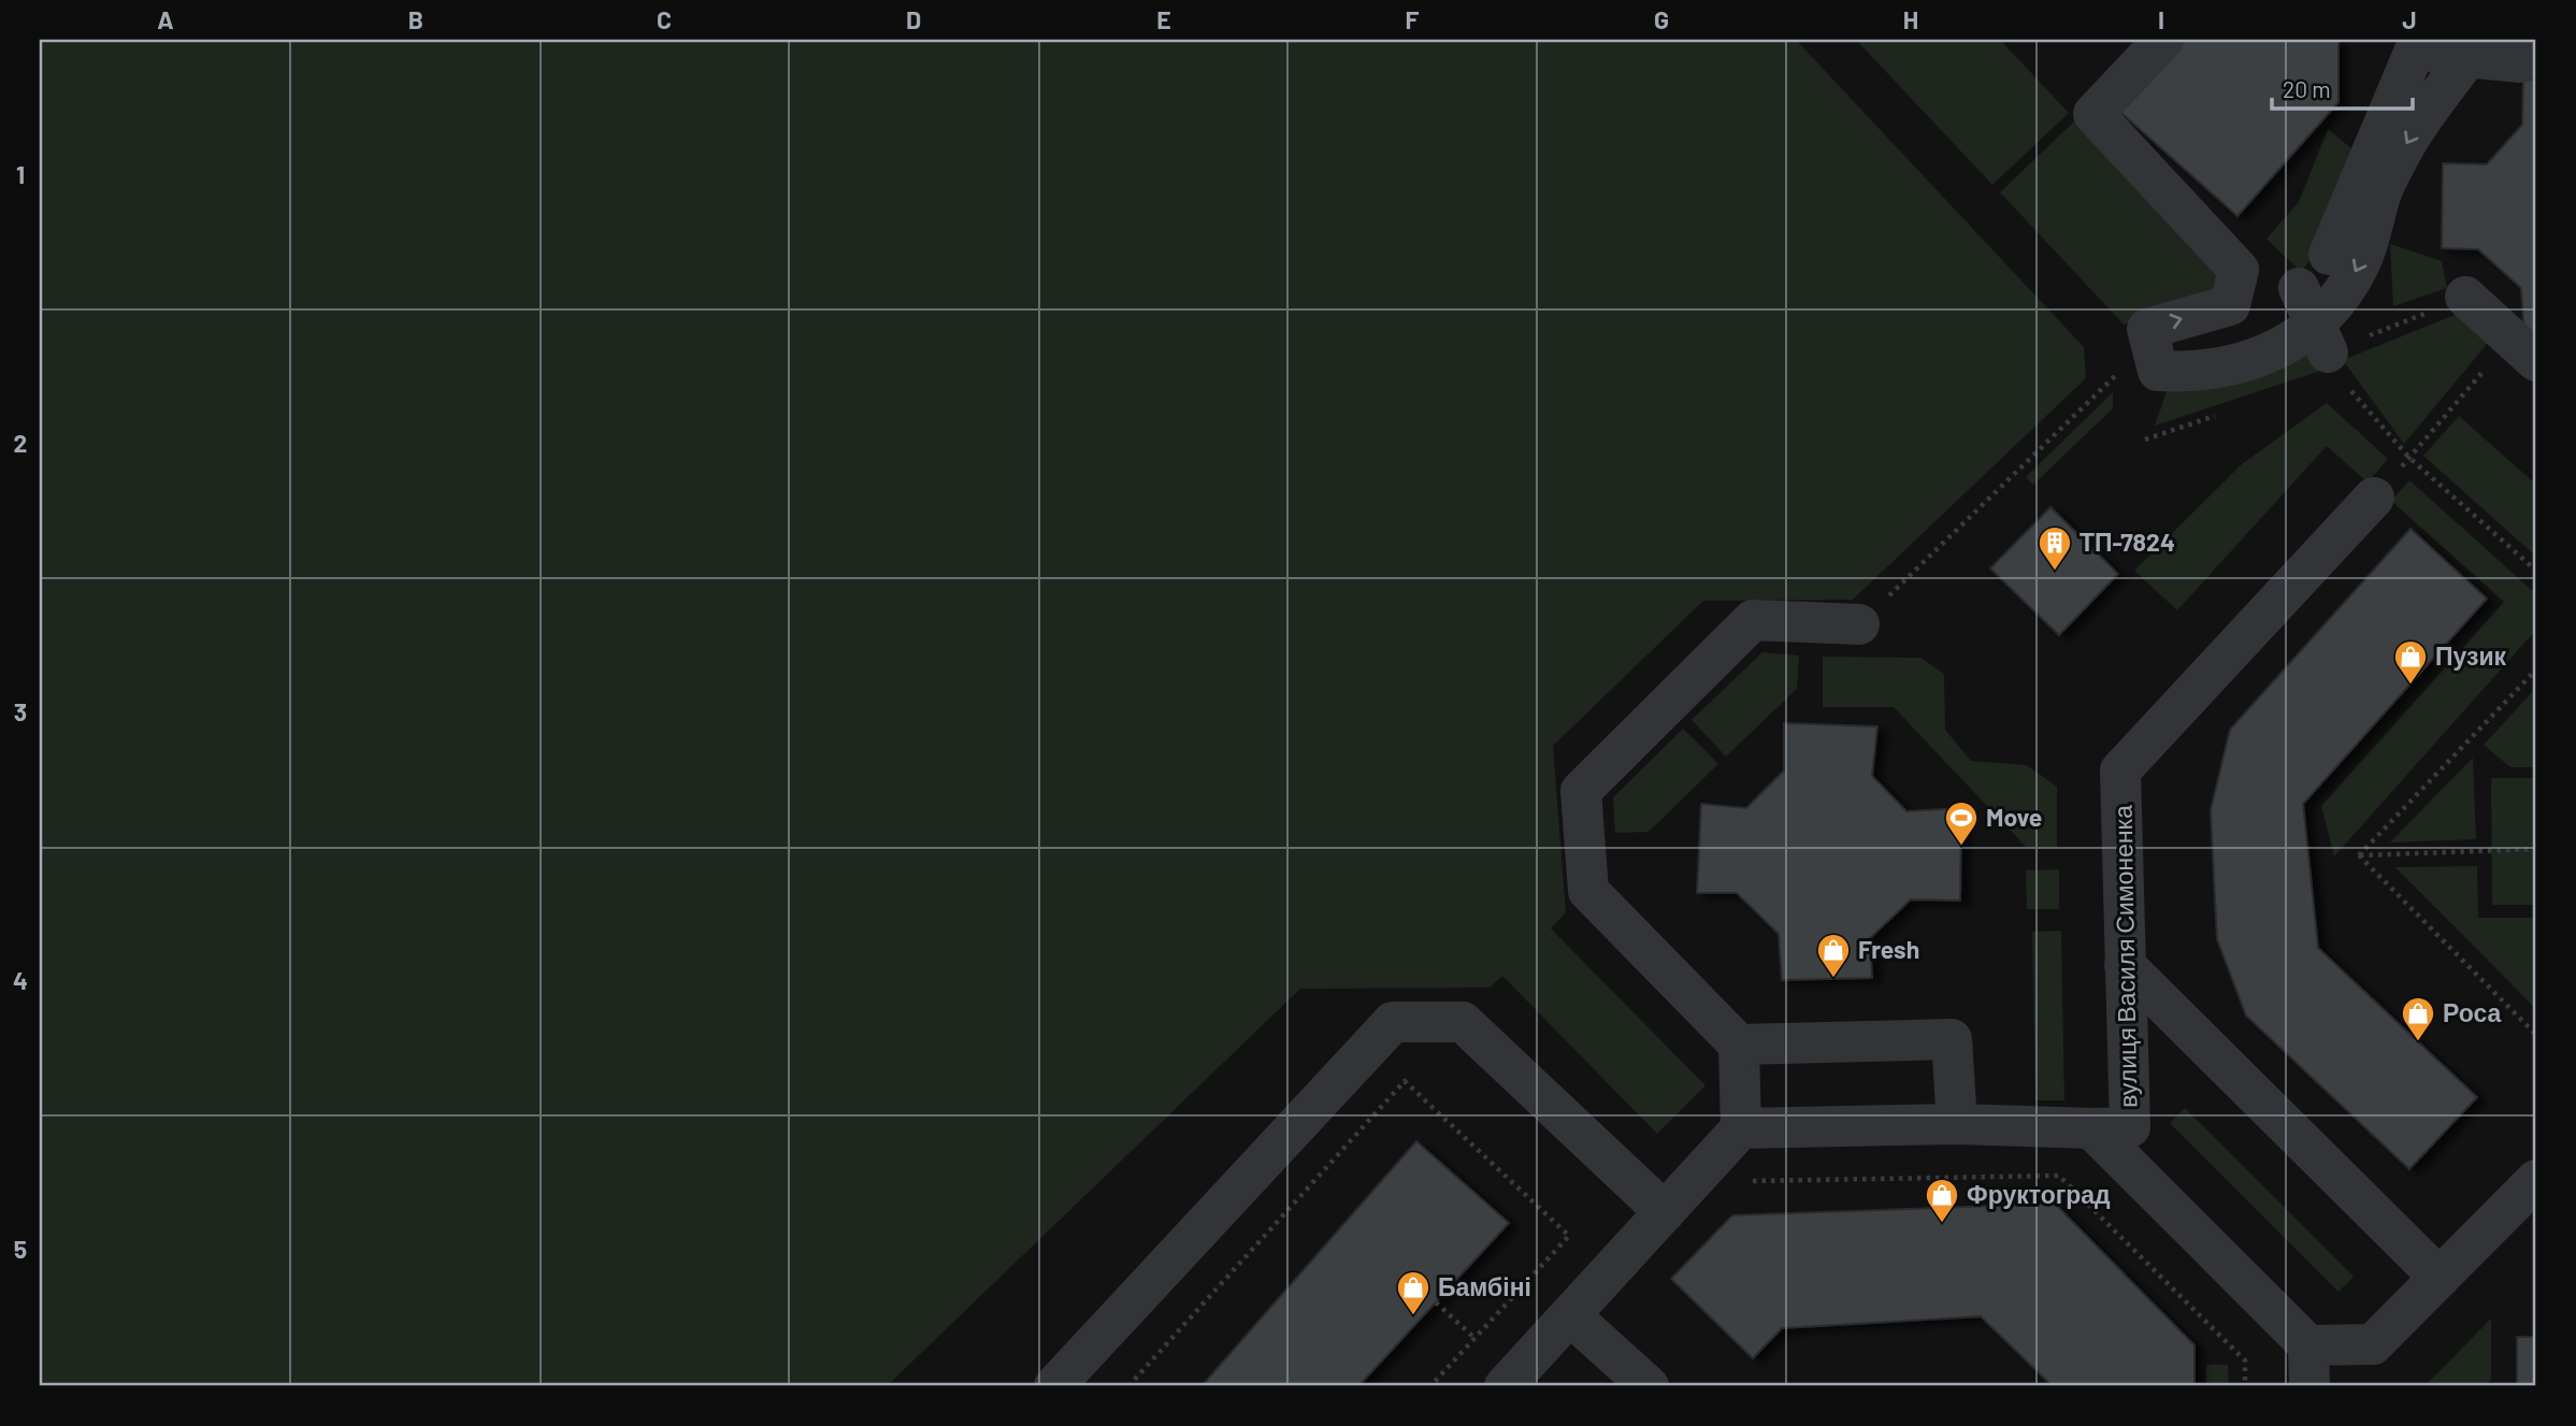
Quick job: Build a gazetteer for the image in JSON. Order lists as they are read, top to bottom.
{
  "streets": {
    "lane": ["вулиця Василя Симоненка"]
  },
  "places": {
    "building": ["ТП-7824"],
    "shop": [
      "Пузик",
      "Fresh",
      "Роса",
      "Фруктоград",
      "Бамбіні"
    ],
    "sports": ["Move"]
  },
  "scale_bar": "20 m",
  "grid": {
    "columns": [
      "A",
      "B",
      "C",
      "D",
      "E",
      "F",
      "G",
      "H",
      "I",
      "J"
    ],
    "rows": [
      "1",
      "2",
      "3",
      "4",
      "5"
    ]
  }
}
